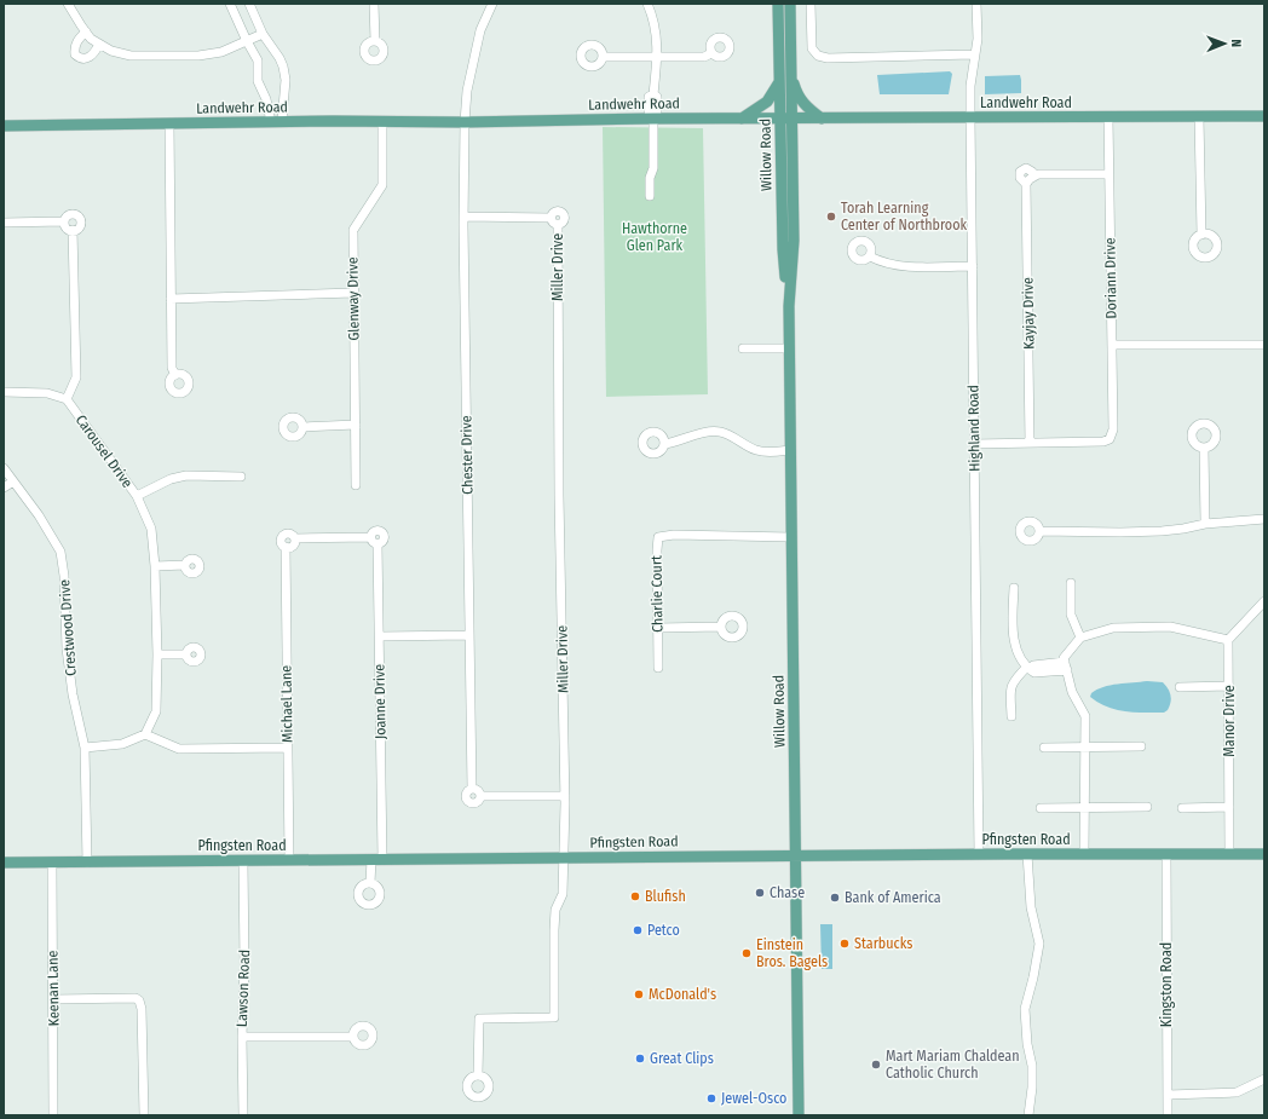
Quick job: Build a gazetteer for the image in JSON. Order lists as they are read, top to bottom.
{
  "streets": {
    "main road": ["Landwehr Road", "Willow Road", "Pfingsten Road"],
    "street": [
      "Miller Drive",
      "Doriann Drive",
      "Glenway Drive",
      "Kayjay Drive",
      "Highland Road",
      "Carousel Drive",
      "Chester Drive",
      "Charlie Court",
      "Crestwood Drive",
      "Joanne Drive",
      "Michael Lane",
      "Manor Drive",
      "Kingston Road",
      "Keenan Lane",
      "Lawson Road"
    ]
  },
  "crossings": [
    ["Landwehr Road", "Willow Road"],
    ["Landwehr Road", "Doriann Drive"],
    ["Landwehr Road", "Glenway Drive"],
    ["Landwehr Road", "Highland Road"],
    ["Landwehr Road", "Chester Drive"],
    ["Willow Road", "Charlie Court"],
    ["Willow Road", "Pfingsten Road"],
    ["Miller Drive", "Chester Drive"],
    ["Miller Drive", "Pfingsten Road"],
    ["Doriann Drive", "Kayjay Drive"],
    ["Highland Road", "Pfingsten Road"],
    ["Crestwood Drive", "Pfingsten Road"],
    ["Joanne Drive", "Michael Lane"],
    ["Joanne Drive", "Pfingsten Road"],
    ["Michael Lane", "Pfingsten Road"],
    ["Manor Drive", "Pfingsten Road"],
    ["Pfingsten Road", "Kingston Road"],
    ["Pfingsten Road", "Keenan Lane"],
    ["Pfingsten Road", "Lawson Road"]
  ],
  "parks": ["Hawthorne Glen Park"],
  "places": [
    "Torah Learning Center of Northbrook",
    "Chase",
    "Blufish",
    "Bank of America",
    "Petco",
    "Starbucks",
    "Einstein Bros. Bagels",
    "McDonald's",
    "Great Clips",
    "Mart Mariam Chaldean Catholic Church",
    "Jewel-Osco"
  ],
  "north": "right"
}
